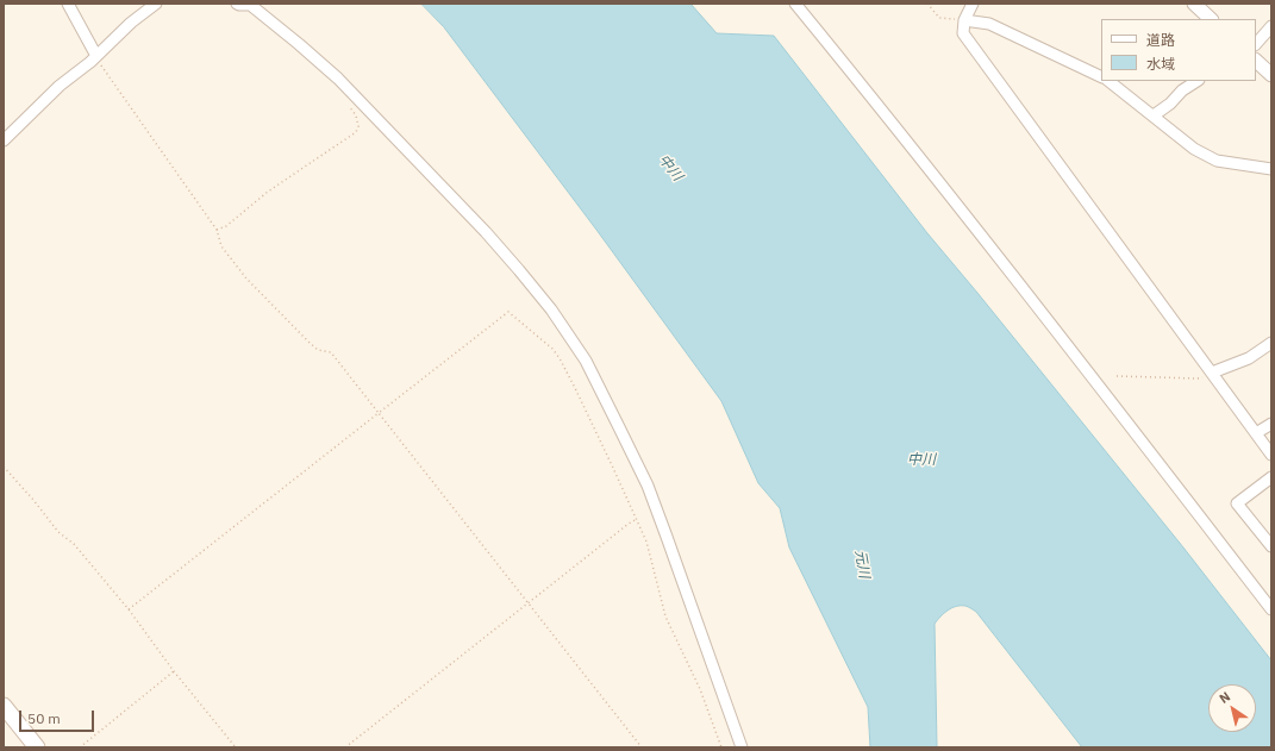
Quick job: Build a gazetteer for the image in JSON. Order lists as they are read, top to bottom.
{
  "water": ["中川", "元川"],
  "legend": ["道路", "水域"],
  "scale_bar": "50 m",
  "north": "top left"
}
